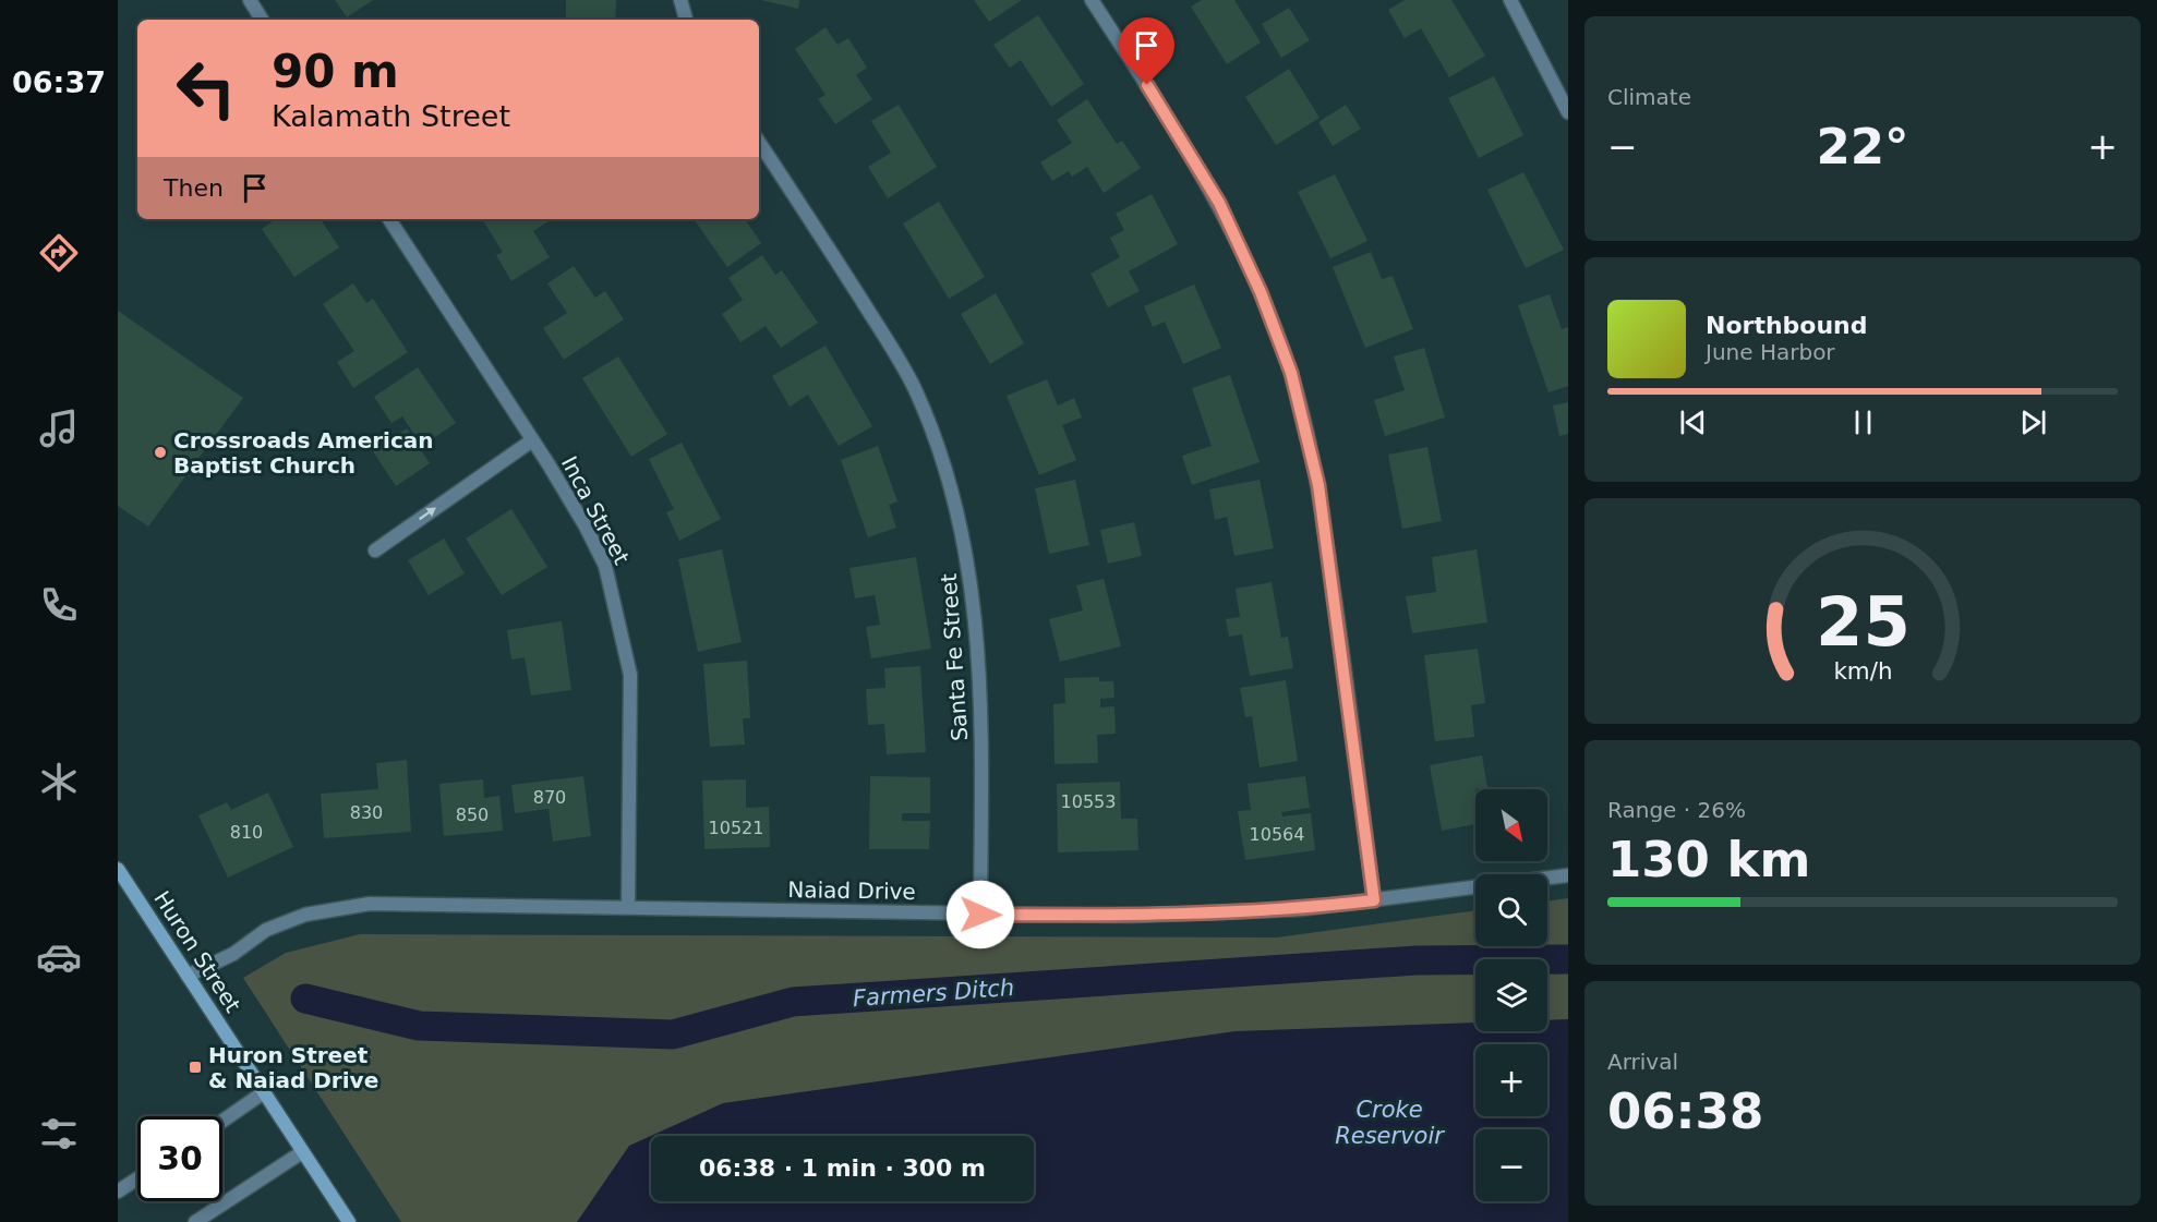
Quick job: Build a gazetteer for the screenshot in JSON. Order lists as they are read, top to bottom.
{
  "streets": {
    "main road": ["Huron Street"],
    "street": ["Inca Street", "Santa Fe Street", "Naiad Drive"]
  },
  "crossings": [
    ["Inca Street", "Naiad Drive"],
    ["Santa Fe Street", "Naiad Drive"],
    ["Naiad Drive", "Huron Street"]
  ],
  "water": ["Farmers Ditch", "Croke Reservoir"],
  "places": {
    "other": ["Crossroads American Baptist Church"],
    "transit": ["Huron Street & Naiad Drive"]
  },
  "house_numbers": [
    "870",
    "10553",
    "830",
    "850",
    "10521",
    "810",
    "10564"
  ],
  "north": "bottom right",
  "page": {
    "tabs": "06:37",
    "tile": [
      "Climate",
      ["Range · 26%", "130 km"],
      ["Arrival", "06:38"]
    ],
    "turn": ["90 m", "Kalamath Street"],
    "heat": ["−", "22°", "+"],
    "then": "Then",
    "song": ["Northbound", "June Harbor"],
    "map_buttons": ["+", "−"],
    "limit": "30",
    "trip": "06:38 · 1 min · 300 m",
    "gauge": ["25", "km/h"]
  }
}
